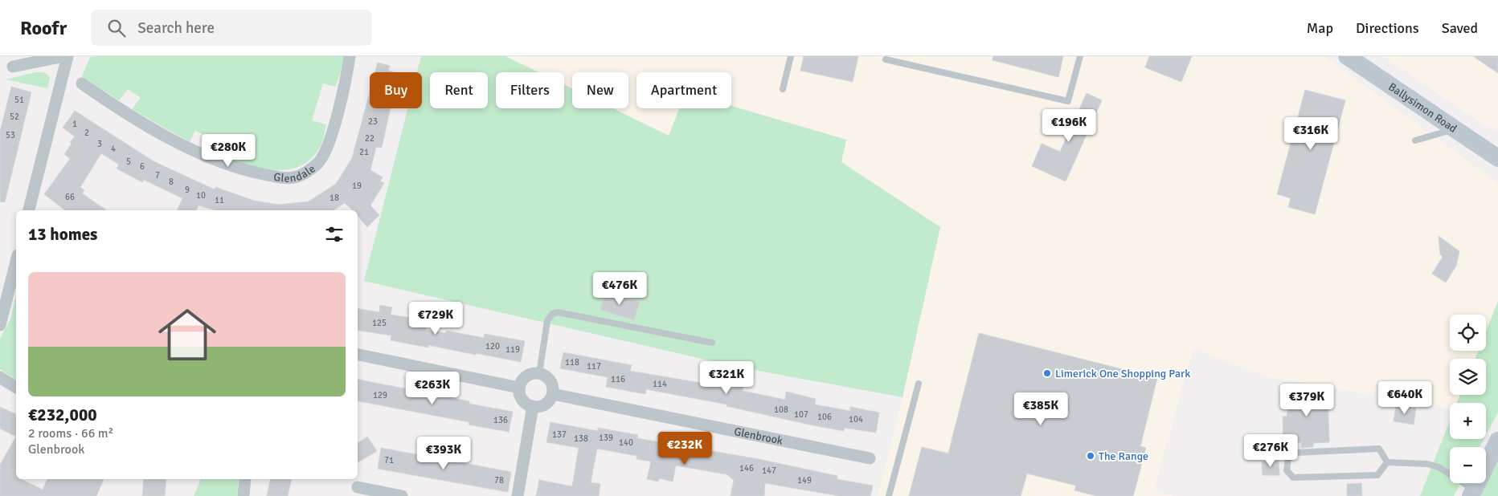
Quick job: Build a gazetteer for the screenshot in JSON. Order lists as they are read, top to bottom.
{
  "streets": {
    "main road": ["Ballysimon Road"],
    "street": ["Glendale", "Glenbrook"]
  },
  "places": ["Limerick One Shopping Park", "The Range"],
  "house_numbers": [
    "51",
    "52",
    "23",
    "1",
    "2",
    "53",
    "22",
    "3",
    "4",
    "21",
    "5",
    "6",
    "7",
    "8",
    "19",
    "9",
    "10",
    "66",
    "18",
    "11",
    "125",
    "120",
    "119",
    "118",
    "117",
    "116",
    "114",
    "129",
    "108",
    "107",
    "106",
    "104",
    "136",
    "137",
    "139",
    "138",
    "140",
    "71",
    "146",
    "147",
    "78",
    "149"
  ],
  "page": {
    "header": "Roofr",
    "search": "Search here",
    "nav": ["Map", "Directions", "Saved"],
    "chip": [
      "Buy",
      "Rent",
      "Filters",
      "New",
      "Apartment"
    ],
    "price": [
      "€196K",
      "€316K",
      "€280K",
      "€476K",
      "€729K",
      "€321K",
      "€263K",
      "€640K",
      "€379K",
      "€385K",
      "€232K",
      "€276K",
      "€393K"
    ],
    "heading": "13 homes",
    "list": [
      {
        "name": "€232,000",
        "note": "2 rooms · 66 m² · Glenbrook"
      }
    ],
    "map_buttons": ["+", "−"]
  }
}
